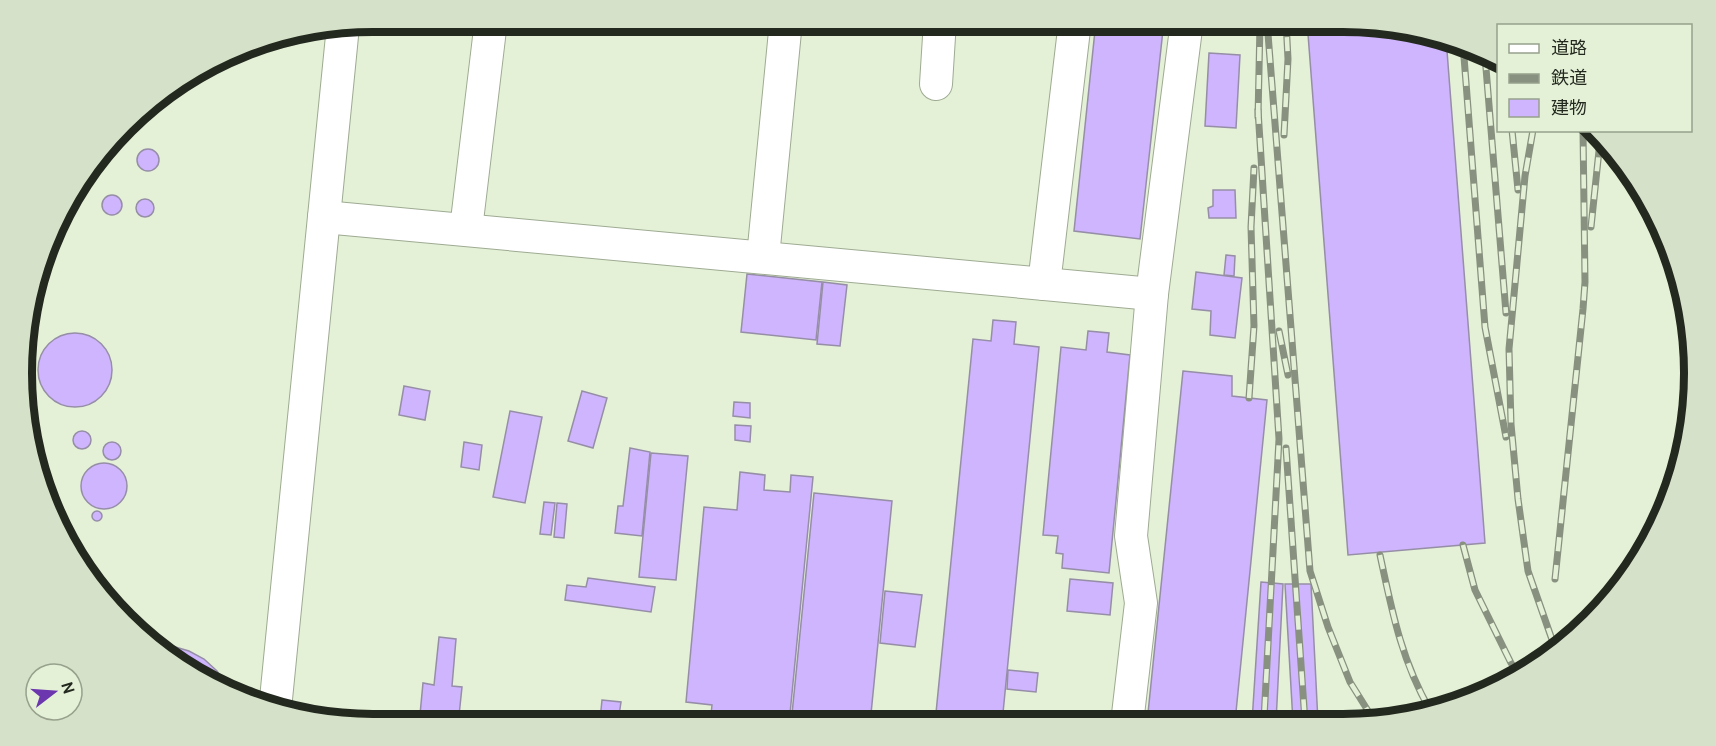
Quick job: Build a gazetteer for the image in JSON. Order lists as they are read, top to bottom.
{
  "legend": ["道路", "鉄道", "建物"],
  "north": "right"
}
